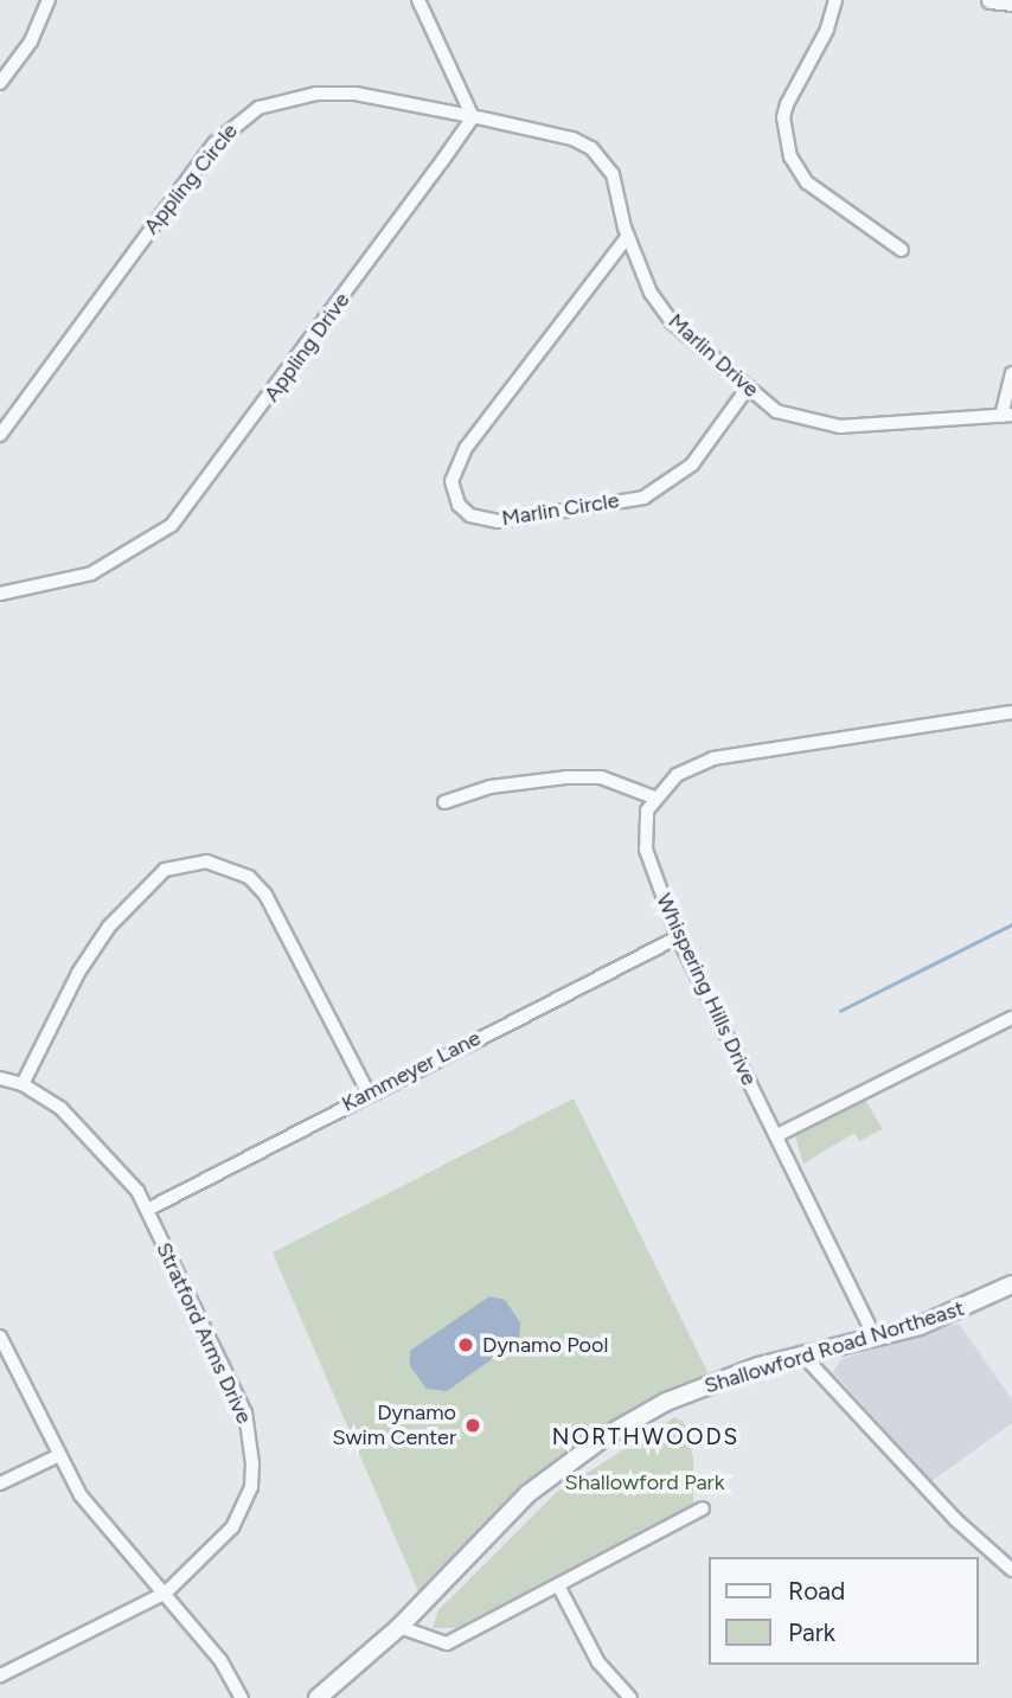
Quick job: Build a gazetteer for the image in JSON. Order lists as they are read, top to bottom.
{
  "streets": {
    "street": [
      "Appling Circle",
      "Appling Drive",
      "Marlin Drive",
      "Marlin Circle",
      "Whispering Hills Drive",
      "Kammeyer Lane",
      "Stratford Arms Drive",
      "Shallowford Road Northeast"
    ]
  },
  "crossings": [
    ["Appling Circle", "Appling Drive"],
    ["Appling Circle", "Marlin Drive"],
    ["Appling Drive", "Marlin Drive"],
    ["Marlin Drive", "Marlin Circle"],
    ["Whispering Hills Drive", "Kammeyer Lane"],
    ["Whispering Hills Drive", "Shallowford Road Northeast"],
    ["Kammeyer Lane", "Stratford Arms Drive"]
  ],
  "districts": ["NORTHWOODS"],
  "parks": ["Shallowford Park"],
  "places": ["Dynamo Pool", "Dynamo Swim Center"],
  "legend": ["Road", "Park"]
}
